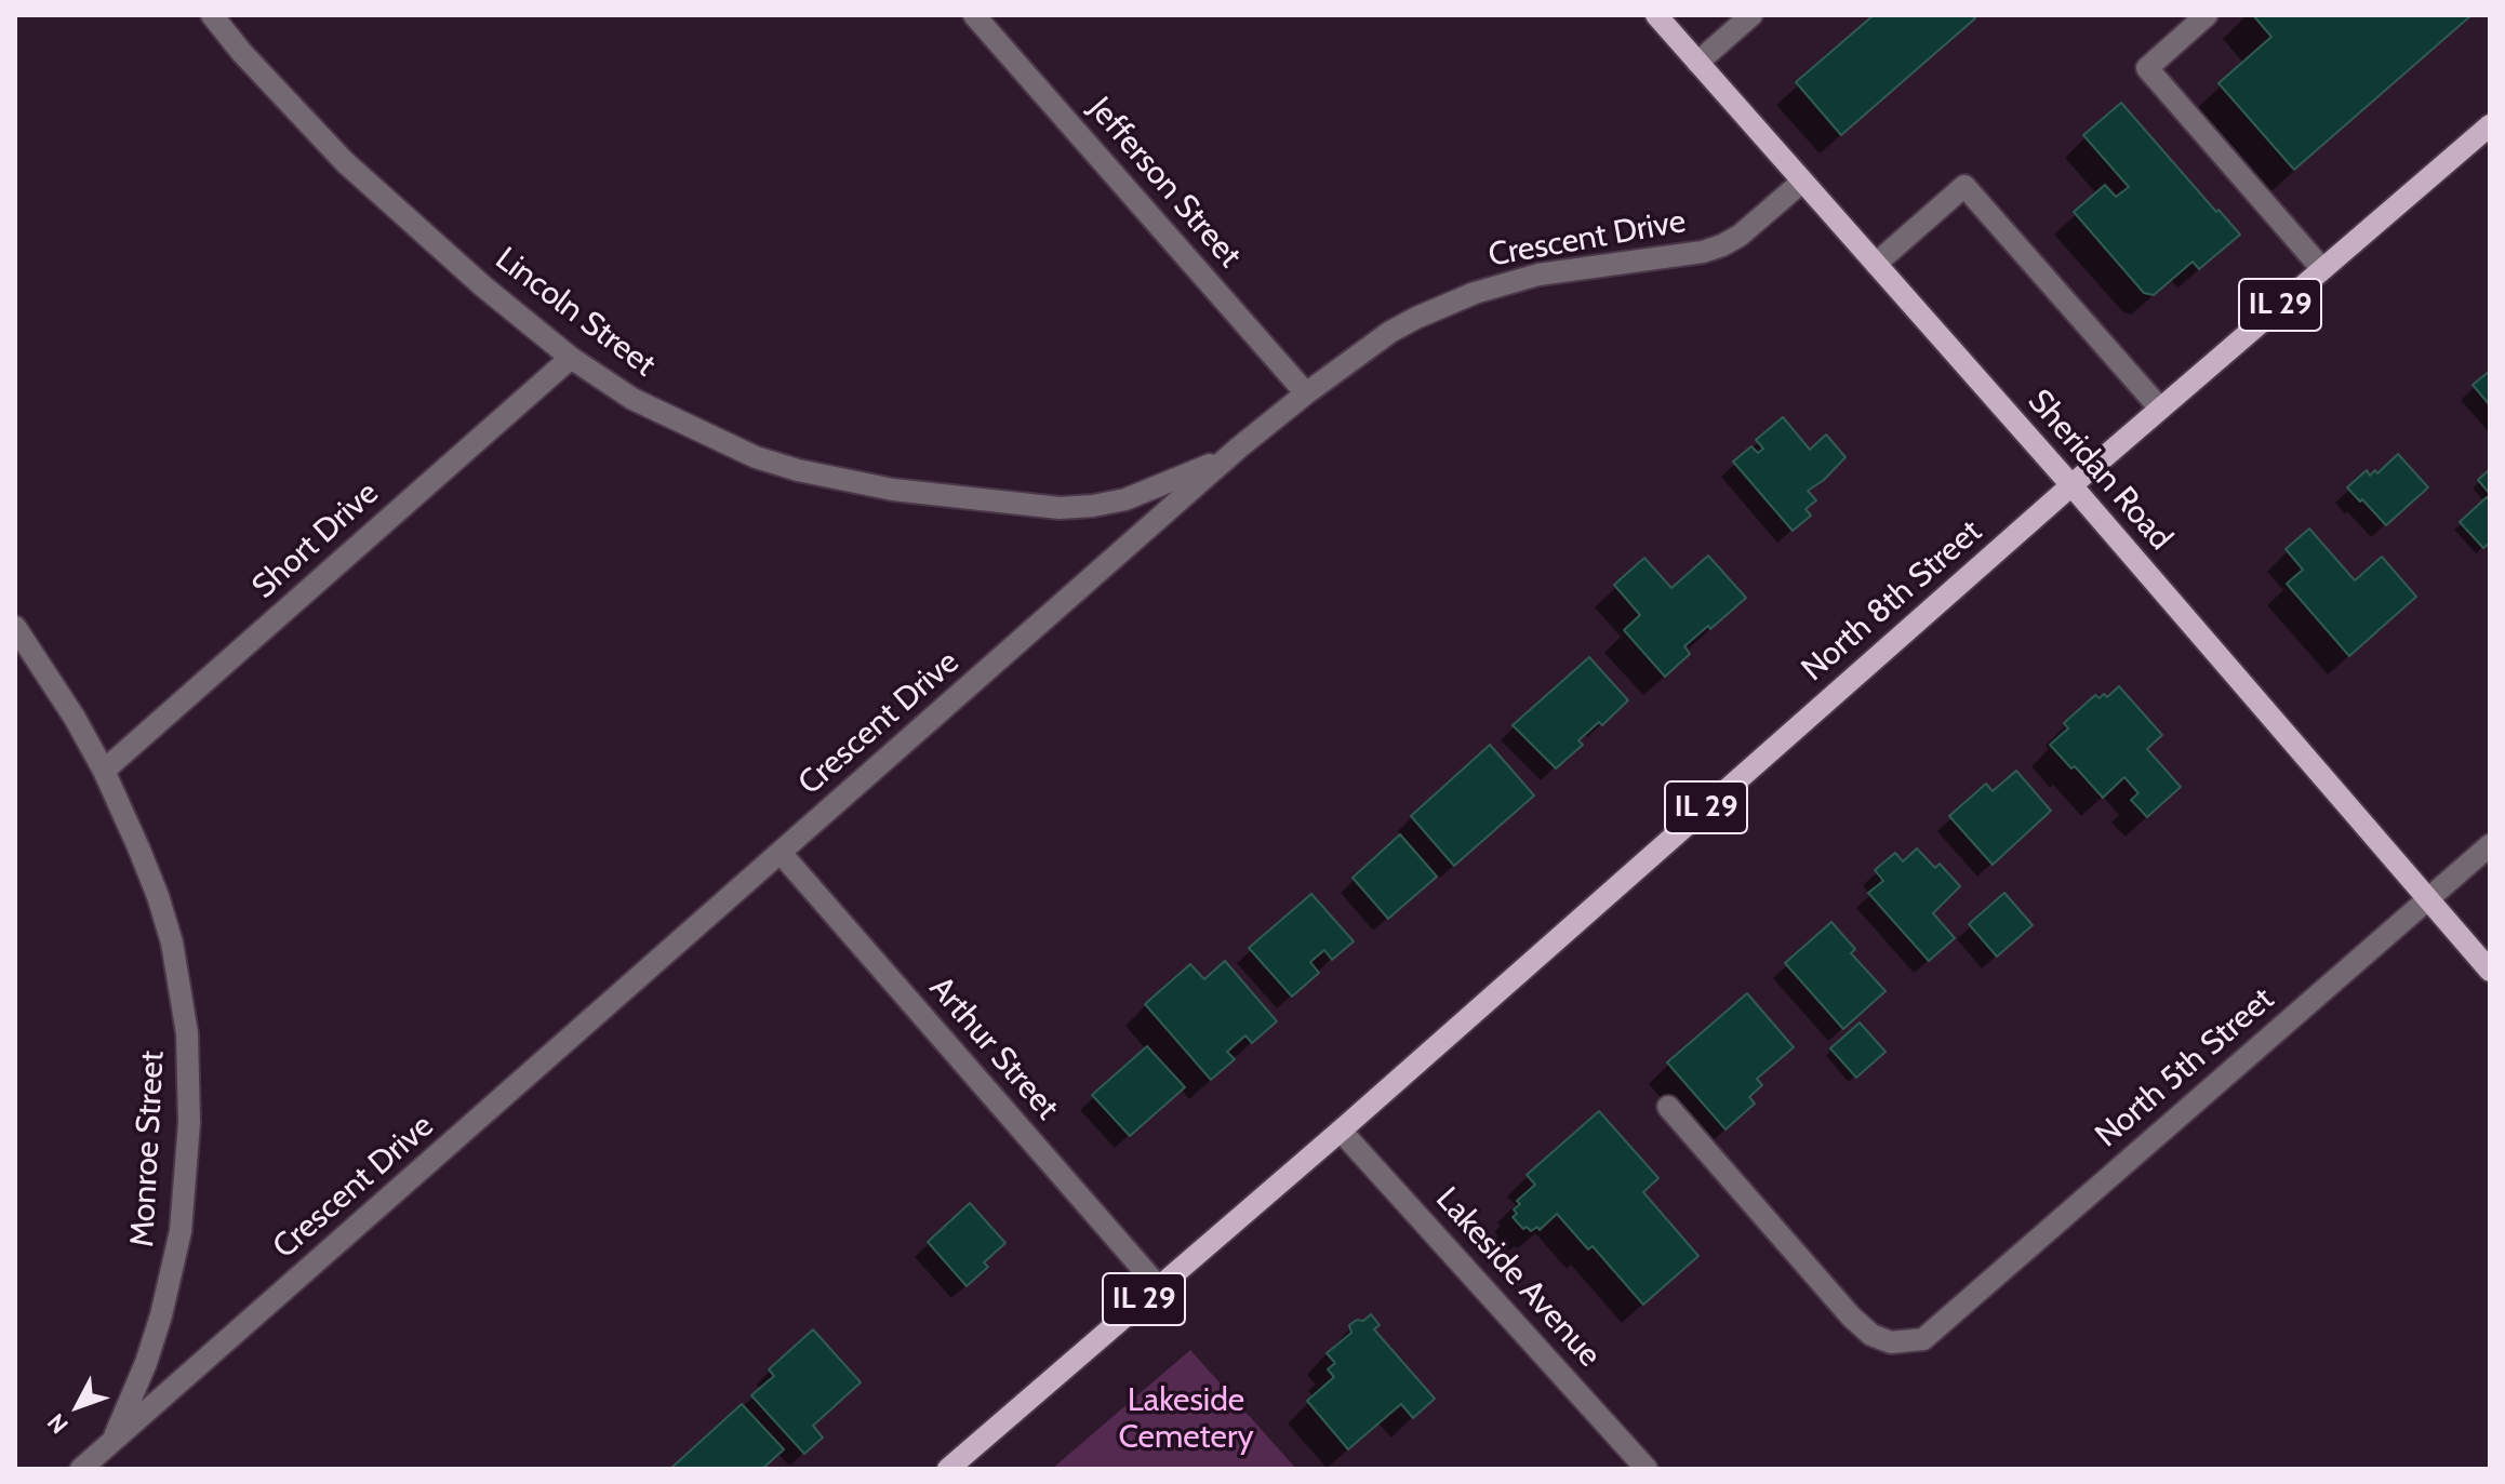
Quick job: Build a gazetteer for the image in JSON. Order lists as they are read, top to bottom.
{
  "streets": {
    "main road": ["IL 29", "Sheridan Road", "North 8th Street"],
    "street": [
      "Jefferson Street",
      "Crescent Drive",
      "Lincoln Street",
      "Short Drive",
      "Arthur Street",
      "North 5th Street",
      "Monroe Street",
      "Lakeside Avenue"
    ]
  },
  "crossings": [
    ["Jefferson Street", "Crescent Drive"],
    ["Crescent Drive", "Lincoln Street"],
    ["Crescent Drive", "Sheridan Road"],
    ["Crescent Drive", "Arthur Street"],
    ["Crescent Drive", "Monroe Street"],
    ["IL 29", "North 8th Street"],
    ["IL 29", "Arthur Street"],
    ["IL 29", "Lakeside Avenue"],
    ["Lincoln Street", "Short Drive"],
    ["Sheridan Road", "North 8th Street"],
    ["Sheridan Road", "North 5th Street"],
    ["Short Drive", "Monroe Street"],
    ["North 8th Street", "Lakeside Avenue"]
  ],
  "parks": ["Lakeside Cemetery"],
  "north": "bottom left"
}
